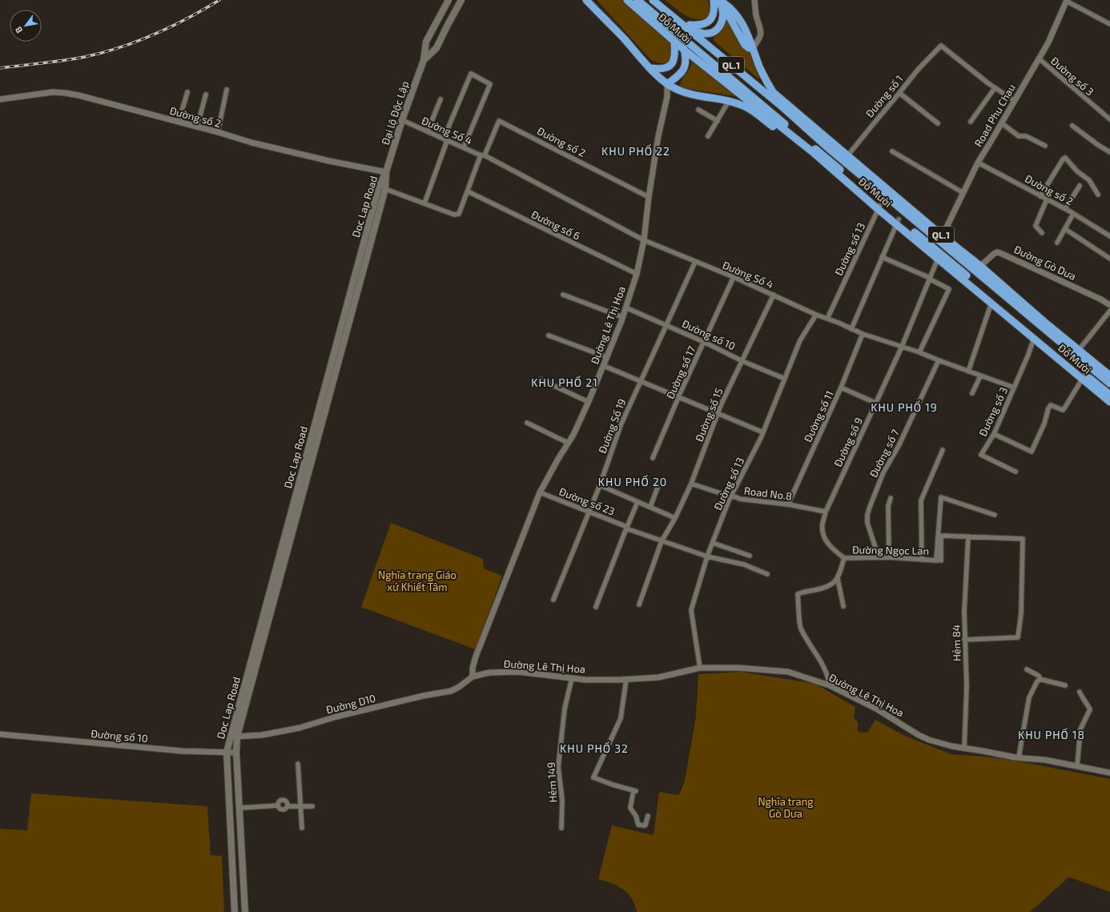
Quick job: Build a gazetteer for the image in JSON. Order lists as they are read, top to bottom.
{
  "streets": {
    "highway": ["Đỗ Mười", "QL.1"],
    "main road": ["Đại lộ Độc Lập", "Doc Lap Road"],
    "street": [
      "Đường số 3",
      "Đường số 1",
      "Road Phu Chau",
      "Đường số 2",
      "Đường Số 4",
      "Đường số 6",
      "Đường số 13",
      "Đường Gò Dưa",
      "Đường Lê Thị Hoa",
      "Đường số 10",
      "Đường số 17",
      "Đường số 15",
      "Đường số 11",
      "Đường Số 19",
      "Đường số 9",
      "Đường số 7",
      "Road No.8",
      "Đường số 23",
      "Đường Ngọc Lan",
      "Hẻm 84",
      "Đường D10",
      "Hẻm 149"
    ]
  },
  "crossings": [
    ["Đỗ Mười", "Đường số 3"],
    ["Đỗ Mười", "Đường số 1"],
    ["Đỗ Mười", "Road Phu Chau"],
    ["Đỗ Mười", "Đường số 13"],
    ["Đỗ Mười", "Đường Gò Dưa"],
    ["Đỗ Mười", "Đường số 9"],
    ["Đường số 3", "Road Phu Chau"],
    ["Đường số 3", "Đường Số 4"],
    ["Đại lộ Độc Lập", "Đường số 2"],
    ["Đại lộ Độc Lập", "Đường Số 4"],
    ["Đại lộ Độc Lập", "Doc Lap Road"],
    ["Road Phu Chau", "Đường số 2"],
    ["Đường số 2", "Đường Số 4"],
    ["Đường số 2", "Doc Lap Road"],
    ["Đường số 2", "Đường Lê Thị Hoa"],
    ["Đường Số 4", "Đường số 13"],
    ["Đường Số 4", "Đường Lê Thị Hoa"],
    ["Đường Số 4", "Đường số 17"],
    ["Đường Số 4", "Đường số 15"],
    ["Đường Số 4", "Đường số 11"],
    ["Đường Số 4", "Đường Số 19"],
    ["Đường Số 4", "Đường số 9"],
    ["Đường Số 4", "Đường số 7"],
    ["Doc Lap Road", "Đường số 10"],
    ["Doc Lap Road", "Đường D10"],
    ["Đường số 6", "Đường Lê Thị Hoa"],
    ["Đường số 13", "Đường Lê Thị Hoa"],
    ["Đường số 13", "Đường số 10"],
    ["Đường số 13", "Road No.8"],
    ["Đường số 13", "Đường số 23"],
    ["Đường Lê Thị Hoa", "Đường số 10"],
    ["Đường Lê Thị Hoa", "Đường số 23"],
    ["Đường Lê Thị Hoa", "Hẻm 84"],
    ["Đường Lê Thị Hoa", "Đường D10"],
    ["Đường Lê Thị Hoa", "Hẻm 149"],
    ["Đường số 10", "Đường số 17"],
    ["Đường số 10", "Đường số 15"],
    ["Đường số 10", "Đường Số 19"],
    ["Đường số 15", "Road No.8"],
    ["Đường số 15", "Đường số 23"],
    ["Đường số 11", "Road No.8"],
    ["Đường Số 19", "Đường số 23"],
    ["Đường số 9", "Road No.8"],
    ["Đường số 9", "Đường Ngọc Lan"],
    ["Đường số 7", "Đường Ngọc Lan"]
  ],
  "districts": [
    "KHU PHỐ 22",
    "KHU PHỐ 21",
    "KHU PHỐ 19",
    "KHU PHỐ 20",
    "KHU PHỐ 18",
    "KHU PHỐ 32"
  ],
  "parks": ["Nghĩa trang Giáo xứ Khiết Tâm", "Nghĩa trang Gò Dưa"],
  "north": "bottom left"
}
